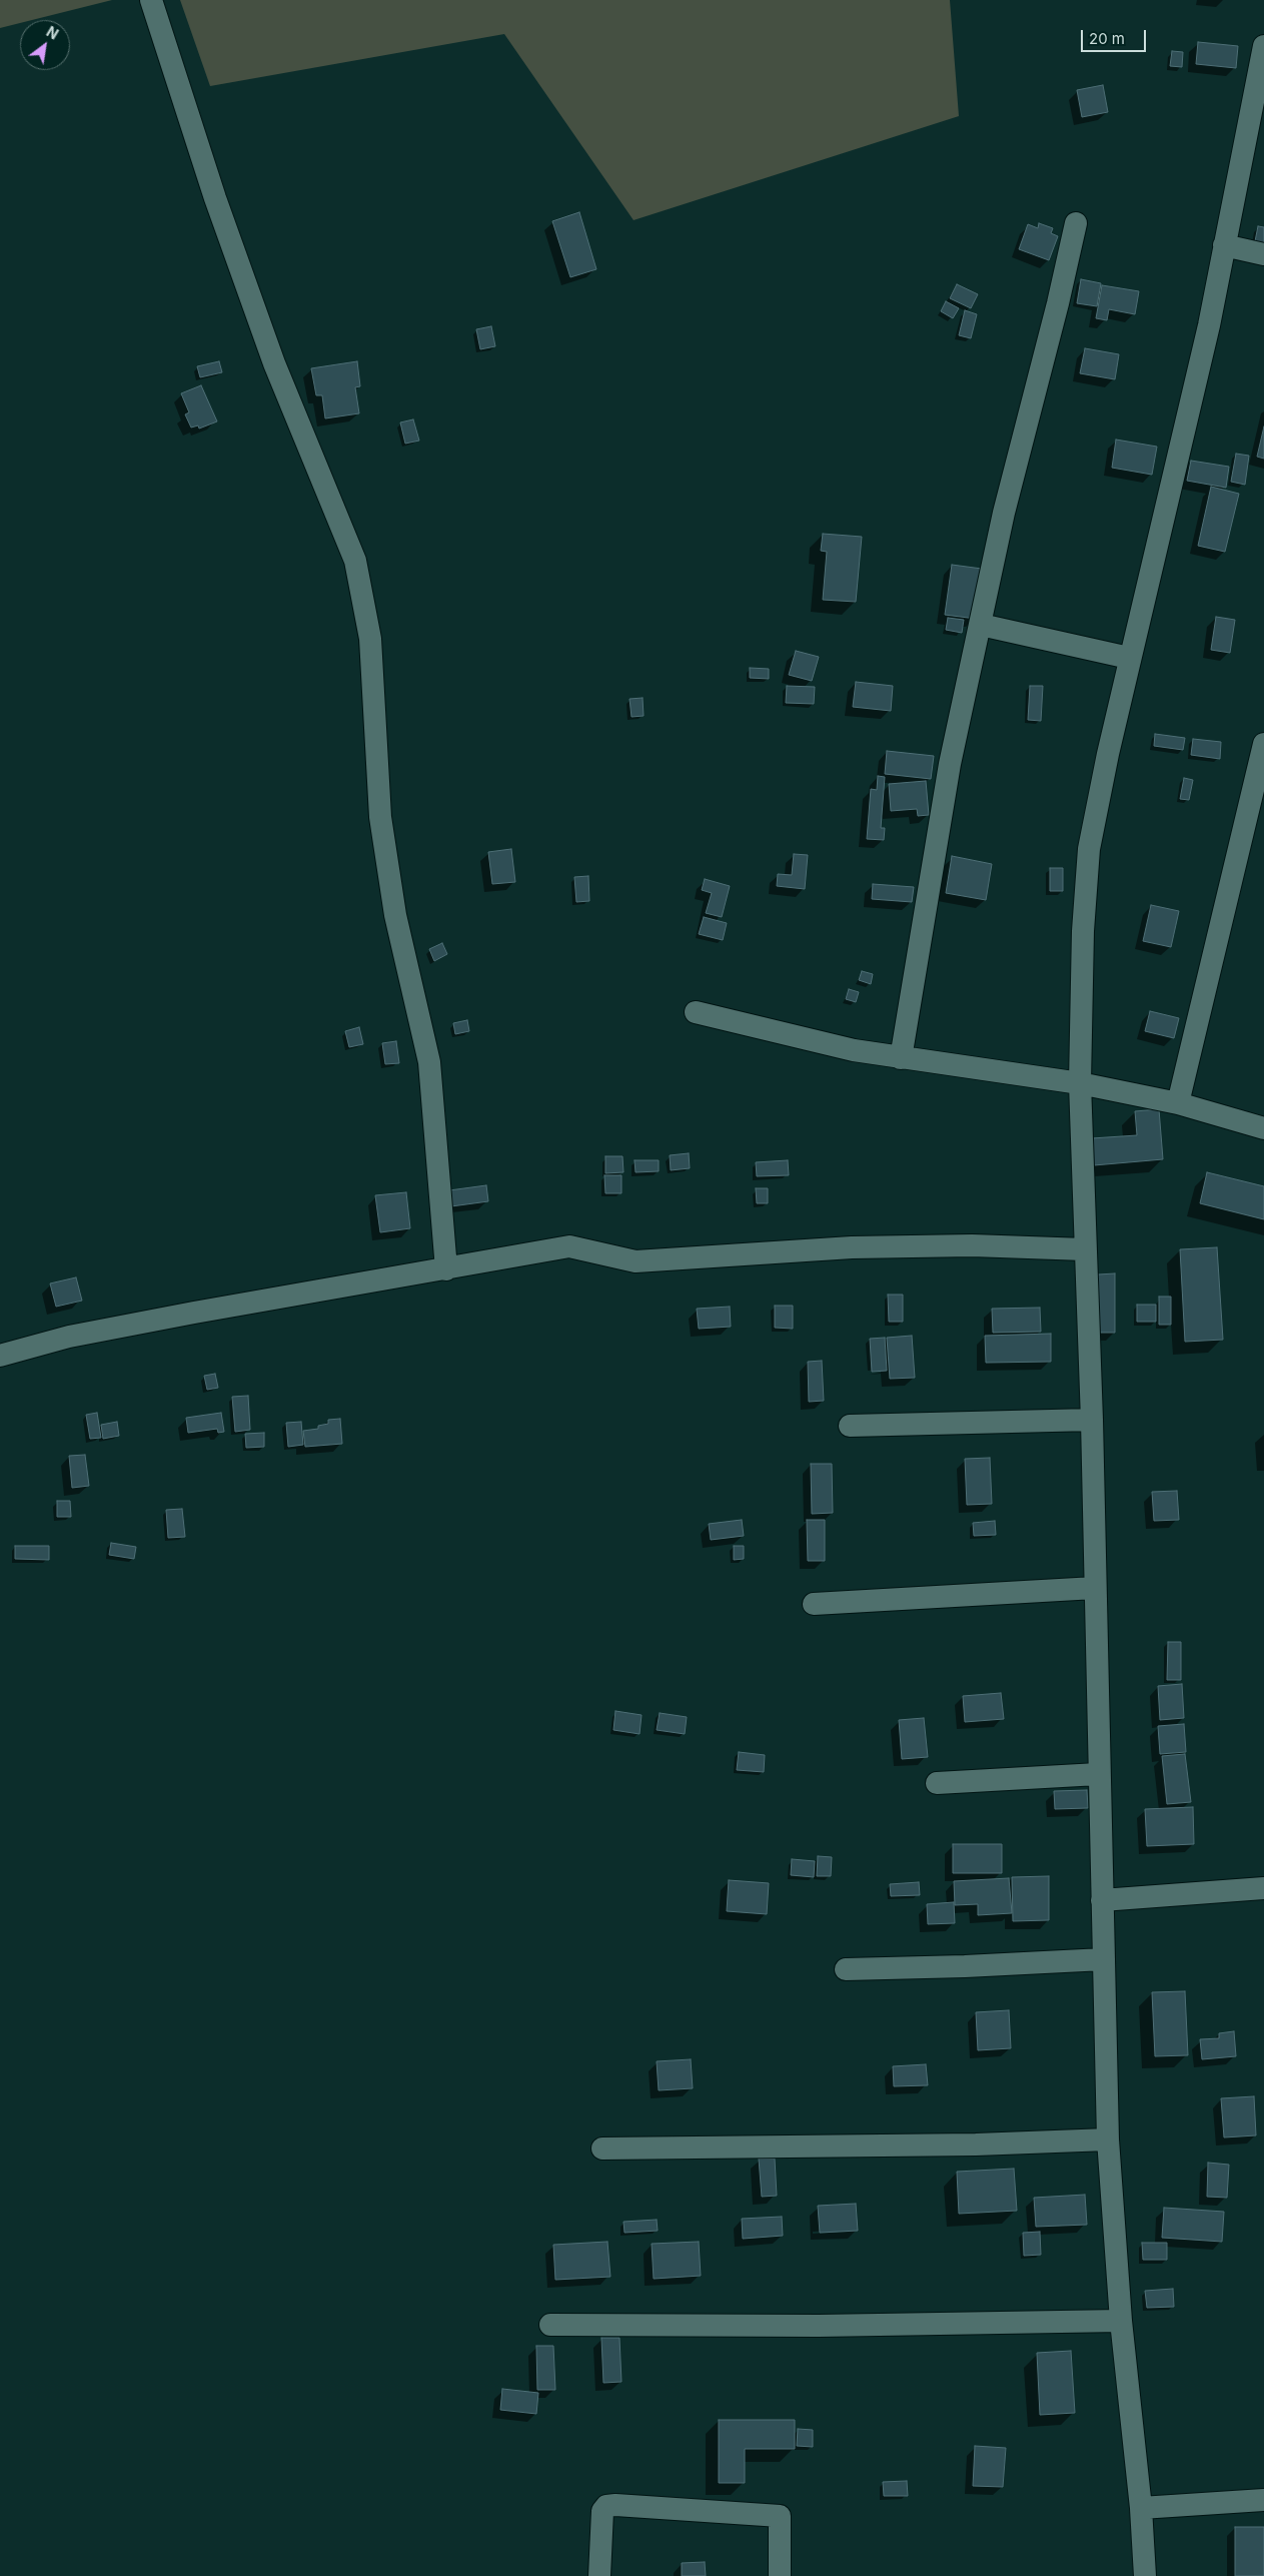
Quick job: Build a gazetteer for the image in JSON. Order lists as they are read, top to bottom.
{
  "scale_bar": "20 m",
  "north": "top right"
}
